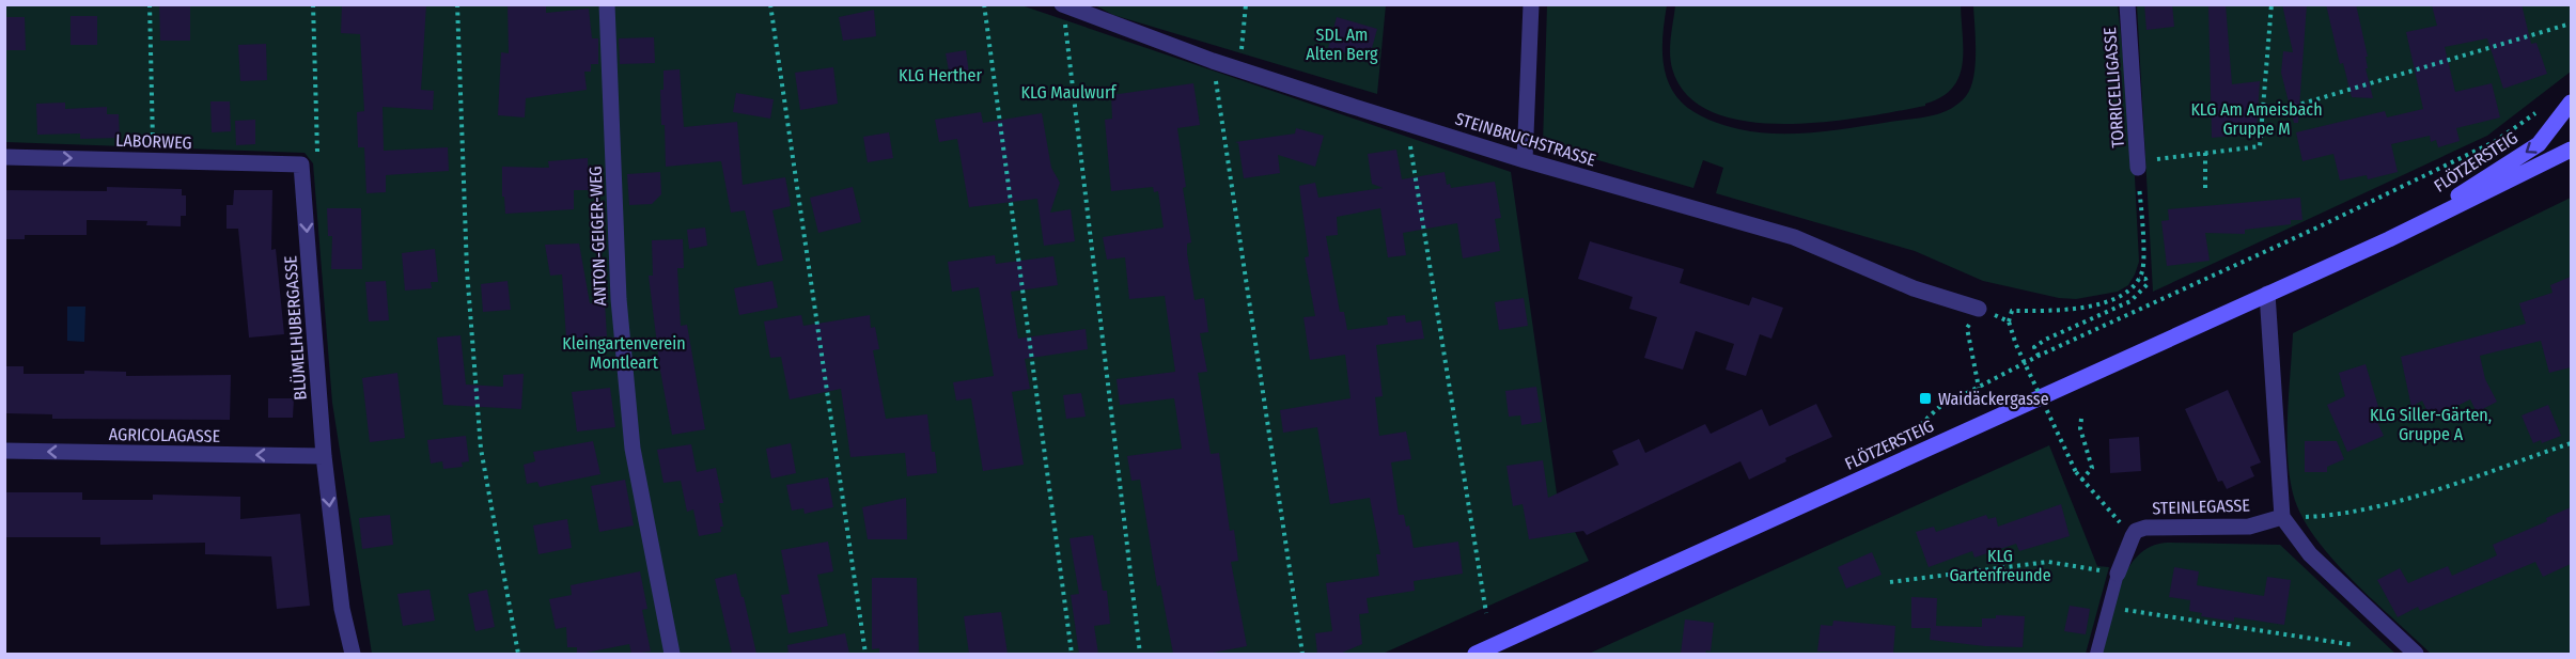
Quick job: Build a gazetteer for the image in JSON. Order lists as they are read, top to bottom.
{
  "streets": {
    "main road": ["FLÖTZERSTEIG"],
    "street": [
      "TORRICELLIGASSE",
      "STEINBRUCHSTRASSE",
      "LABORWEG",
      "ANTON-GEIGER-WEG",
      "BLÜMELHUBERGASSE",
      "AGRICOLAGASSE",
      "STEINLEGASSE"
    ]
  },
  "crossings": [
    ["LABORWEG", "BLÜMELHUBERGASSE"],
    ["BLÜMELHUBERGASSE", "AGRICOLAGASSE"]
  ],
  "one_way": ["LABORWEG", "BLÜMELHUBERGASSE", "AGRICOLAGASSE"],
  "parks": [
    "SDL Am Alten Berg",
    "KLG Herther",
    "KLG Maulwurf",
    "KLG Am Ameisbach Gruppe M",
    "Kleingartenverein Montleart",
    "KLG Siller-Gärten, Gruppe A",
    "KLG Gartenfreunde"
  ],
  "places": {
    "transit": ["Waidäckergasse"]
  }
}
